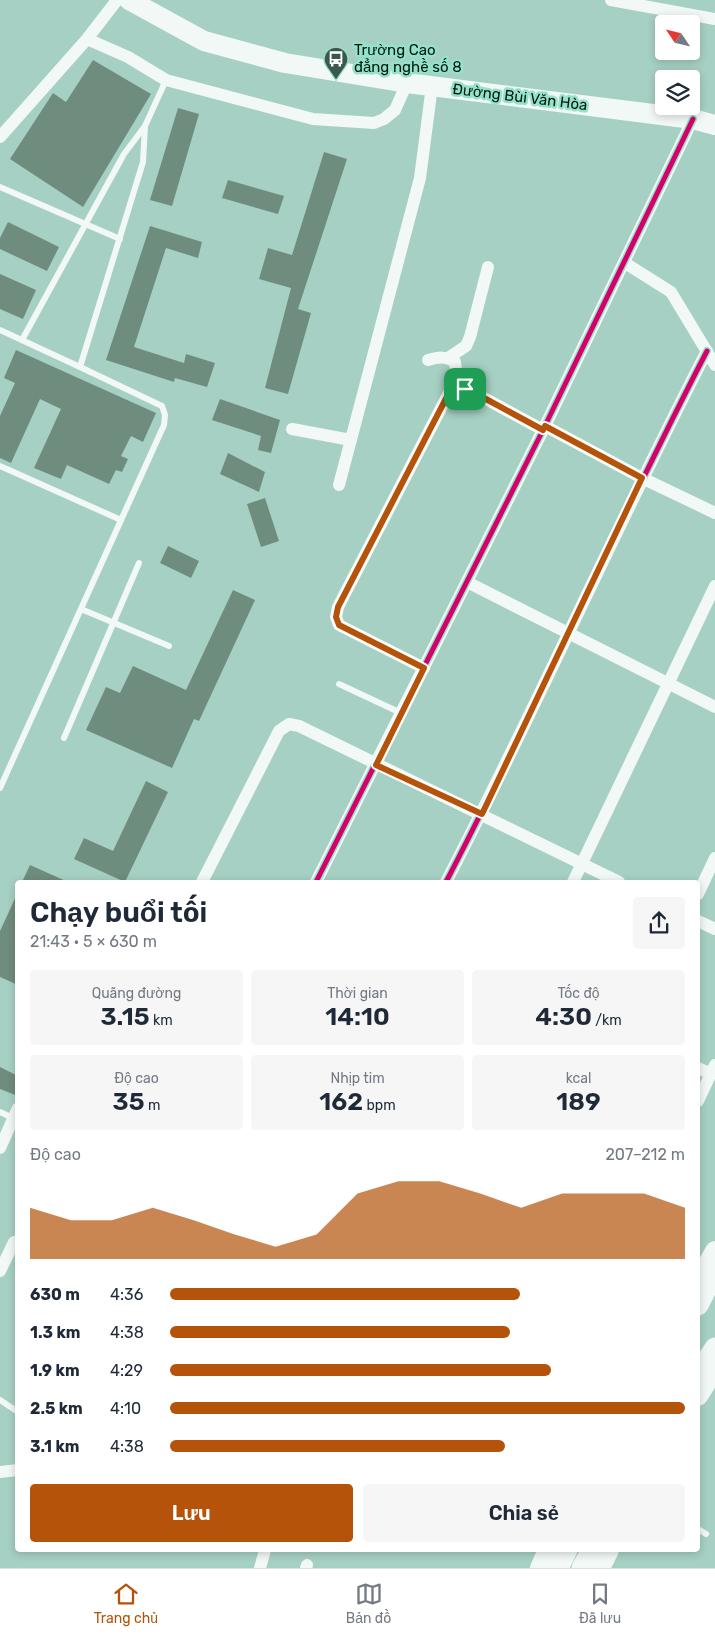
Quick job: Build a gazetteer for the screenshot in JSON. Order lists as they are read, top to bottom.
{
  "streets": {
    "main road": ["Đường Bùi Văn Hòa"]
  },
  "places": {
    "bus stop": ["Trường Cao đẳng nghề số 8"]
  },
  "north": "top left",
  "page": {
    "heading": ["Chạy buổi tối", "21:43 · 5 × 630 m"],
    "stats": [
      ["Quãng đường", "3.15 km"],
      ["Thời gian", "14:10"],
      ["Tốc độ", "4:30 /km"],
      ["Độ cao", "35 m"],
      ["Nhịp tim", "162 bpm"],
      ["kcal", "189"]
    ],
    "chart": ["Độ cao", "207–212 m"],
    "list": [
      {
        "name": "630 m",
        "note": "4:36"
      },
      {
        "name": "1.3 km",
        "note": "4:38"
      },
      {
        "name": "1.9 km",
        "note": "4:29"
      },
      {
        "name": "2.5 km",
        "note": "4:10"
      },
      {
        "name": "3.1 km",
        "note": "4:38"
      }
    ],
    "buttons": ["Lưu", "Chia sẻ"],
    "tabs": ["Trang chủ", "Bản đồ", "Đã lưu"]
  }
}
